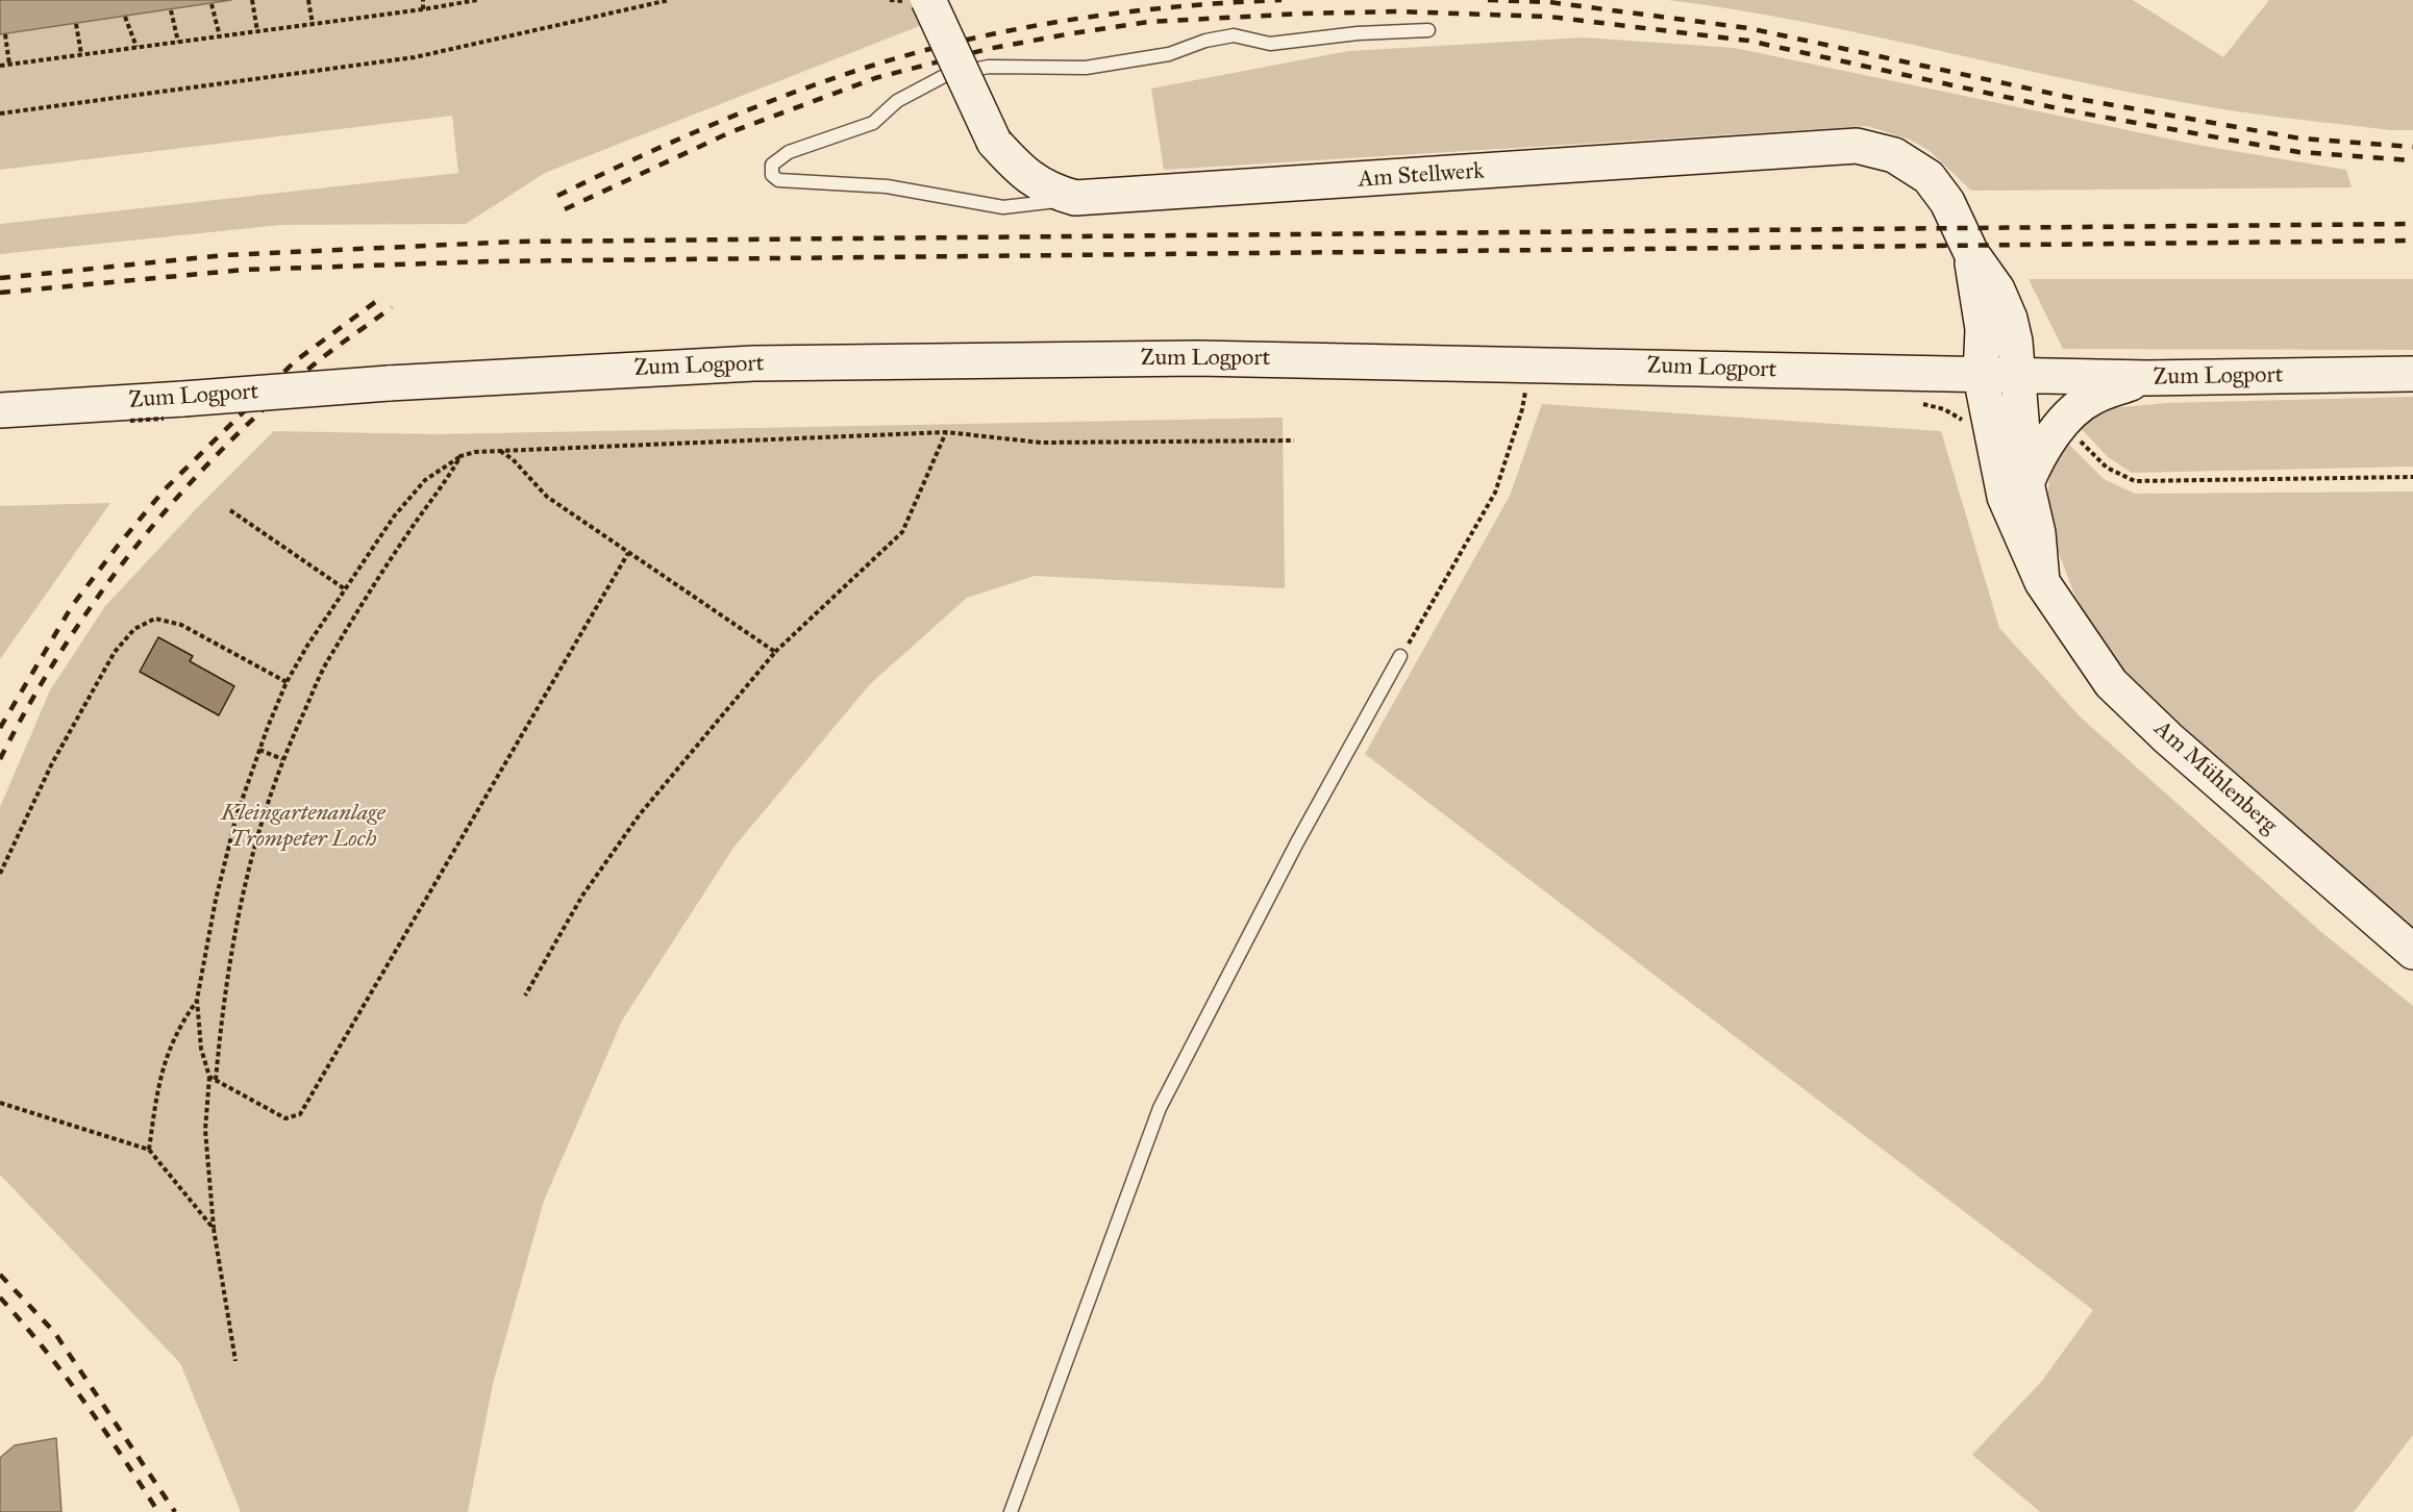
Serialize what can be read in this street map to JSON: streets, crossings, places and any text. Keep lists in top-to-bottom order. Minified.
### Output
{"streets":{"main road":["Am Stellwerk","Zum Logport","Am Mühlenberg"]},"crossings":[["Am Stellwerk","Zum Logport"],["Am Stellwerk","Am Mühlenberg"],["Zum Logport","Am Mühlenberg"]],"parks":["Kleingartenanlage Trompeter Loch"]}
